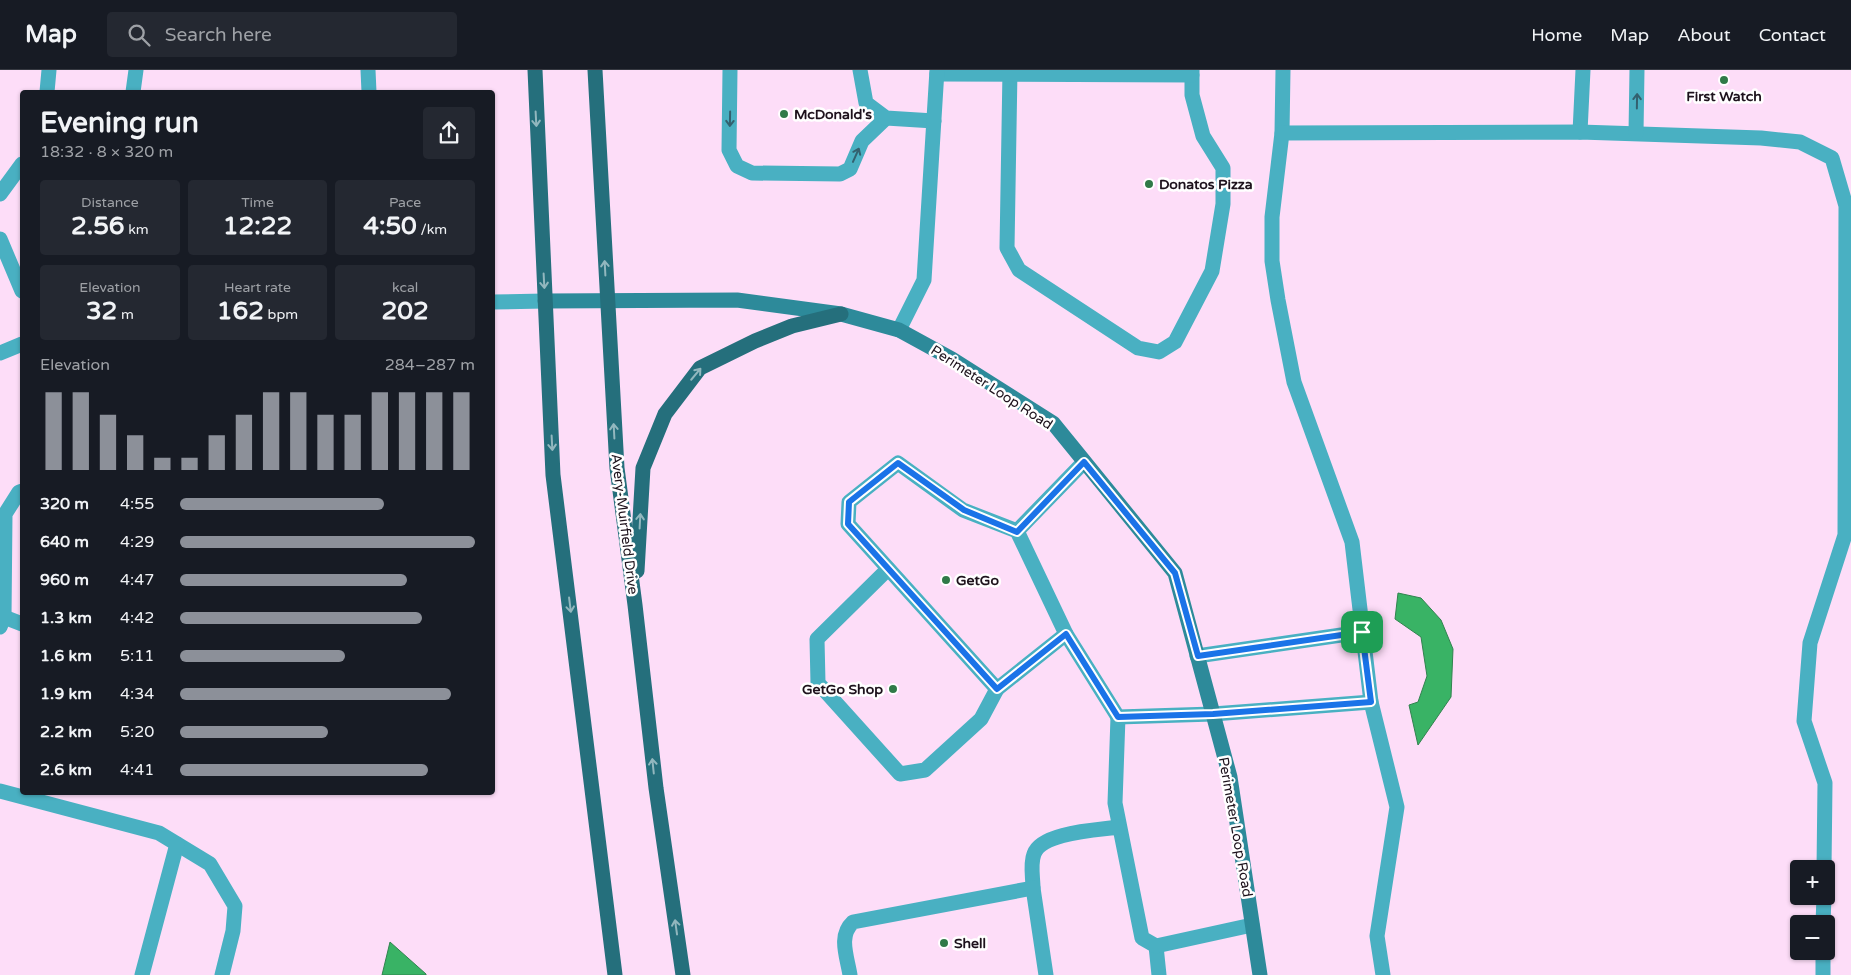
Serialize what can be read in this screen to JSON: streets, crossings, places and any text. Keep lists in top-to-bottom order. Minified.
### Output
{"streets":{"main road":["Avery-Muirfield Drive"],"street":["Perimeter Loop Road"]},"crossings":[["Perimeter Loop Road","Avery-Muirfield Drive"]],"places":["First Watch","McDonald's","Donatos Pizza","GetGo","GetGo Shop","Shell"],"page":{"header":"Map","search":"Search here","nav":["Home","Map","About","Contact"],"heading":["Evening run","18:32 · 8 × 320 m"],"stats":[["Distance","2.56 km"],["Time","12:22"],["Pace","4:50 /km"],["Elevation","32 m"],["Heart rate","162 bpm"],["kcal","202"]],"chart":["Elevation","284–287 m"],"list":[{"name":"320 m","note":"4:55"},{"name":"640 m","note":"4:29"},{"name":"960 m","note":"4:47"},{"name":"1.3 km","note":"4:42"},{"name":"1.6 km","note":"5:11"},{"name":"1.9 km","note":"4:34"},{"name":"2.2 km","note":"5:20"},{"name":"2.6 km","note":"4:41"}],"map_buttons":["+","−"]}}
